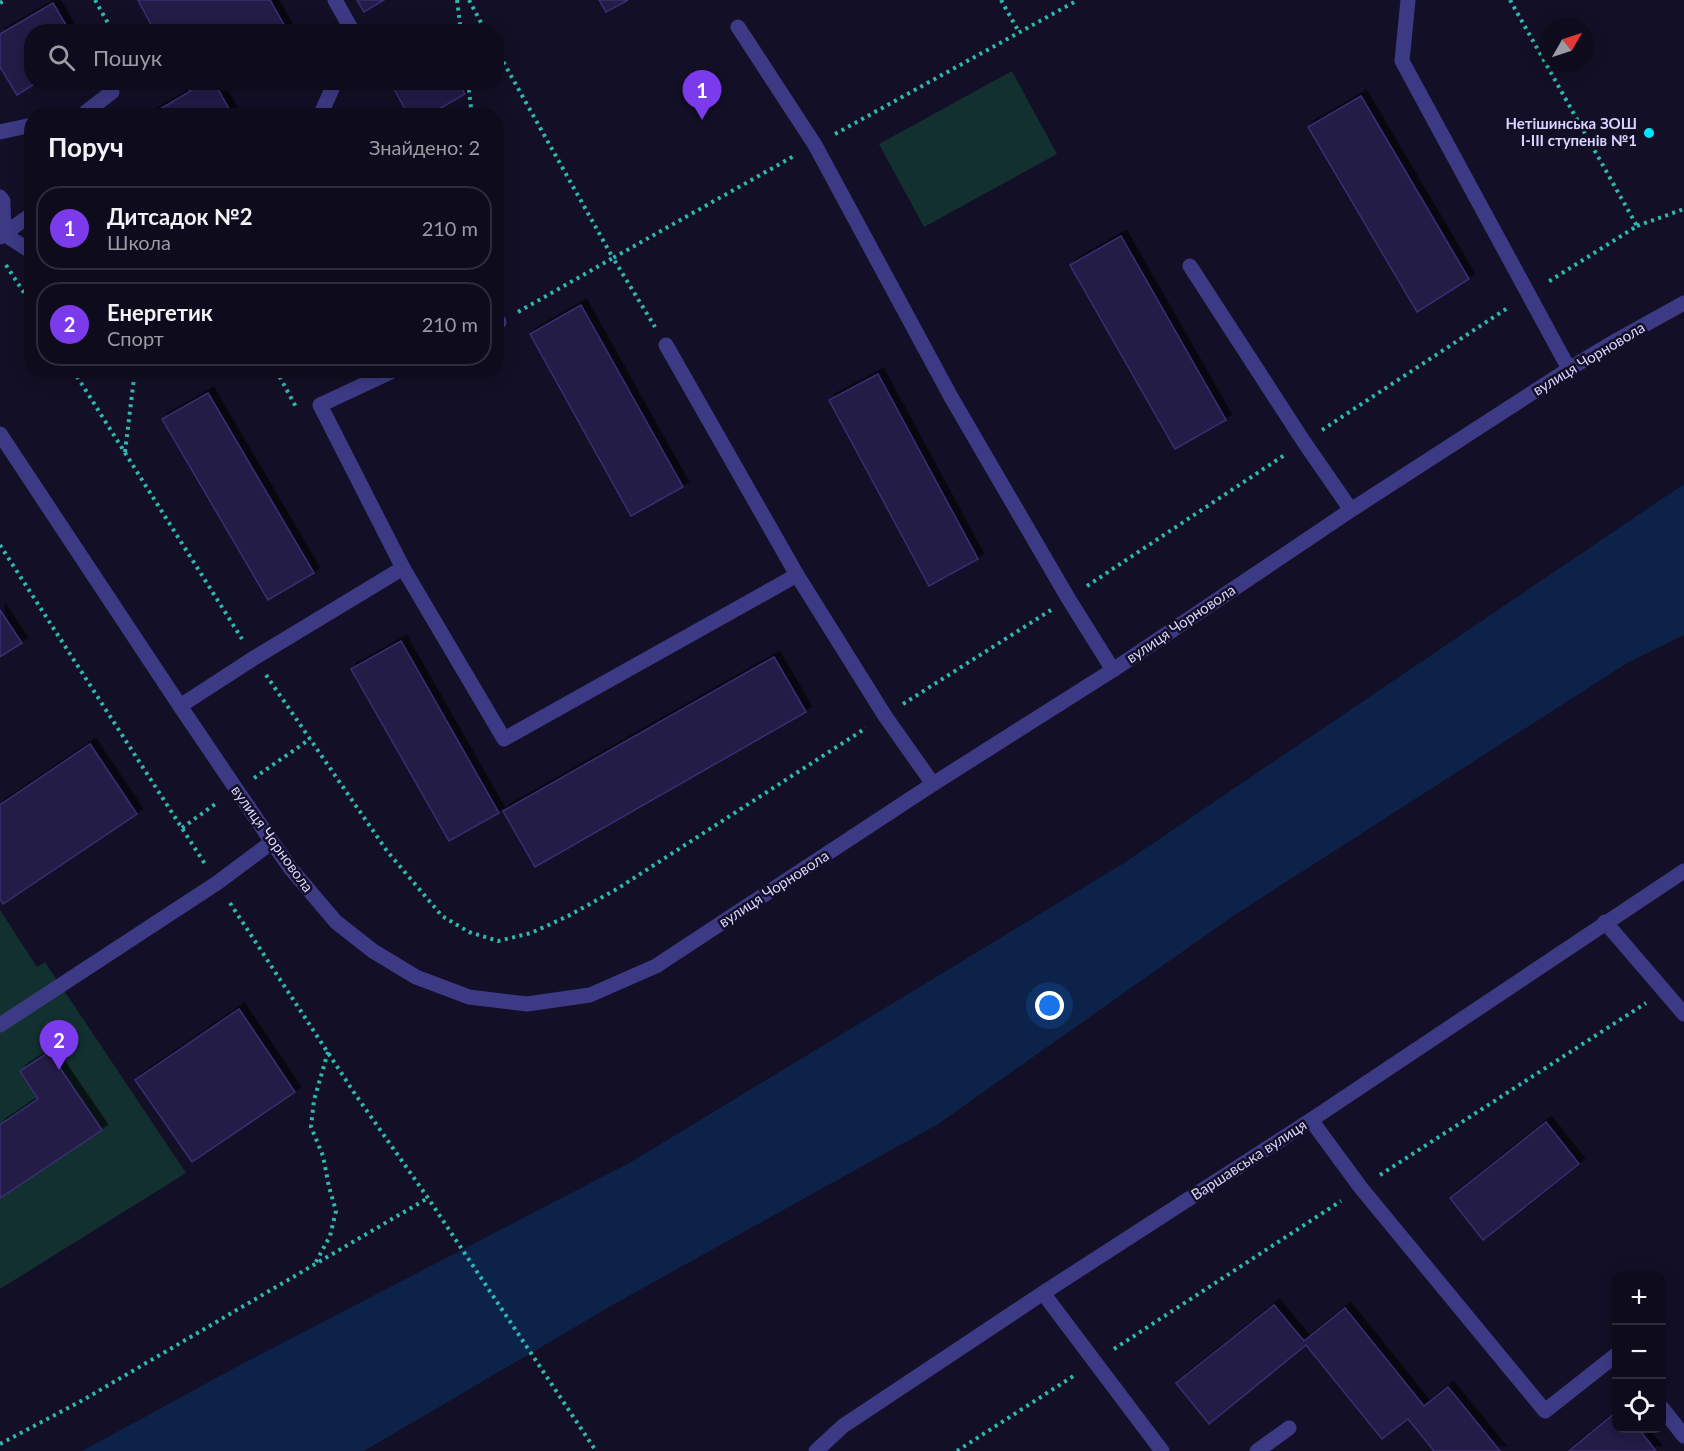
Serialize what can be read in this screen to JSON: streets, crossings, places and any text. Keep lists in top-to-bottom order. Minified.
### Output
{"streets":{"street":["вулиця Чорновола","Варшавська вулиця"]},"places":["Нетішинська ЗОШ І-ІІІ ступенів №1"],"north":"top right","page":{"search":"Пошук","pins":["1","2"],"heading":["Поруч","Знайдено: 2"],"list":[{"mark":"1","name":"Дитсадок №2","note":"Школа","value":"210 m"},{"mark":"2","name":"Енергетик","note":"Спорт","value":"210 m"}],"map_buttons":["+","−"]}}
